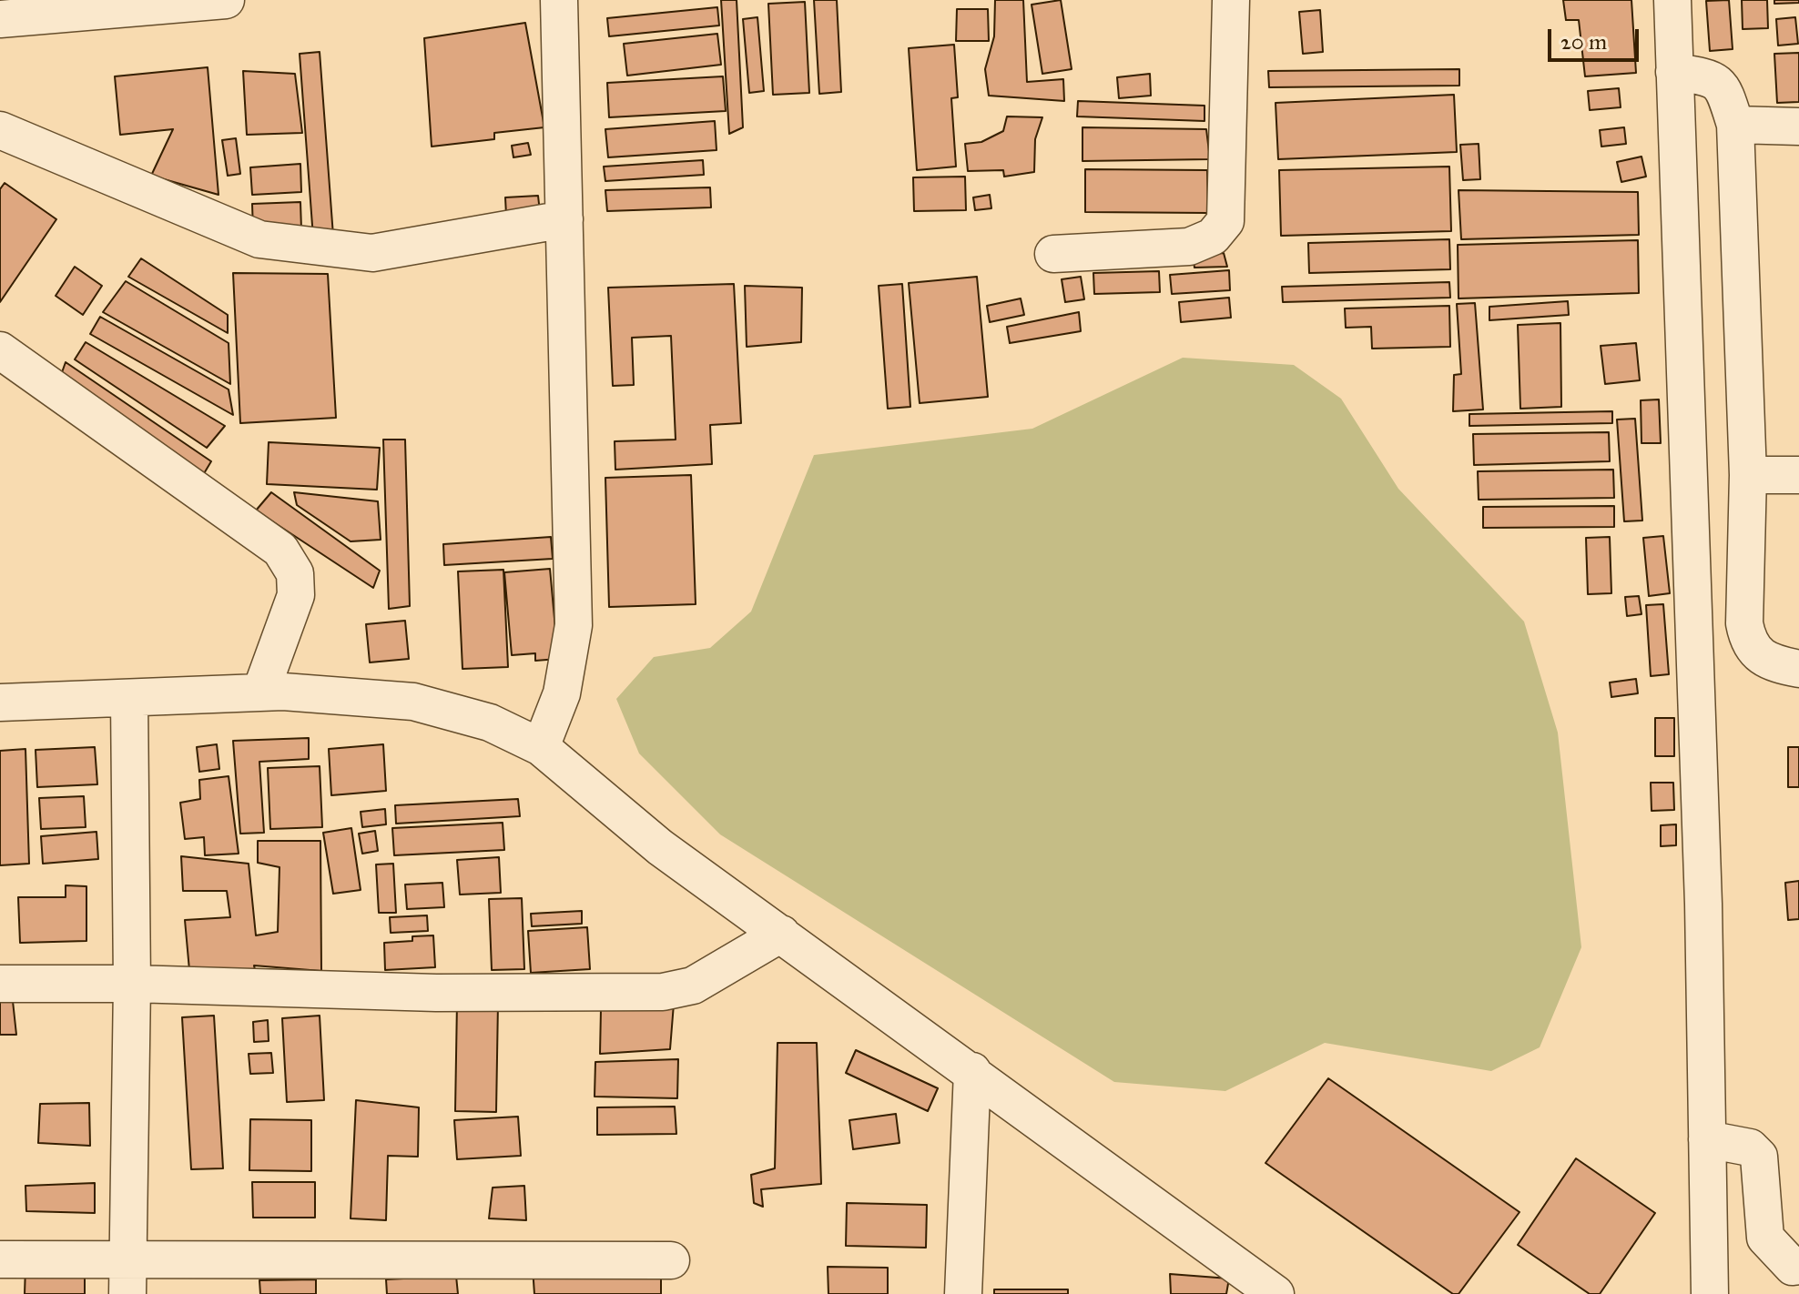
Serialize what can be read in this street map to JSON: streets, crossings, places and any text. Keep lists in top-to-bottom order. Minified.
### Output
{"scale_bar":"20 m"}
